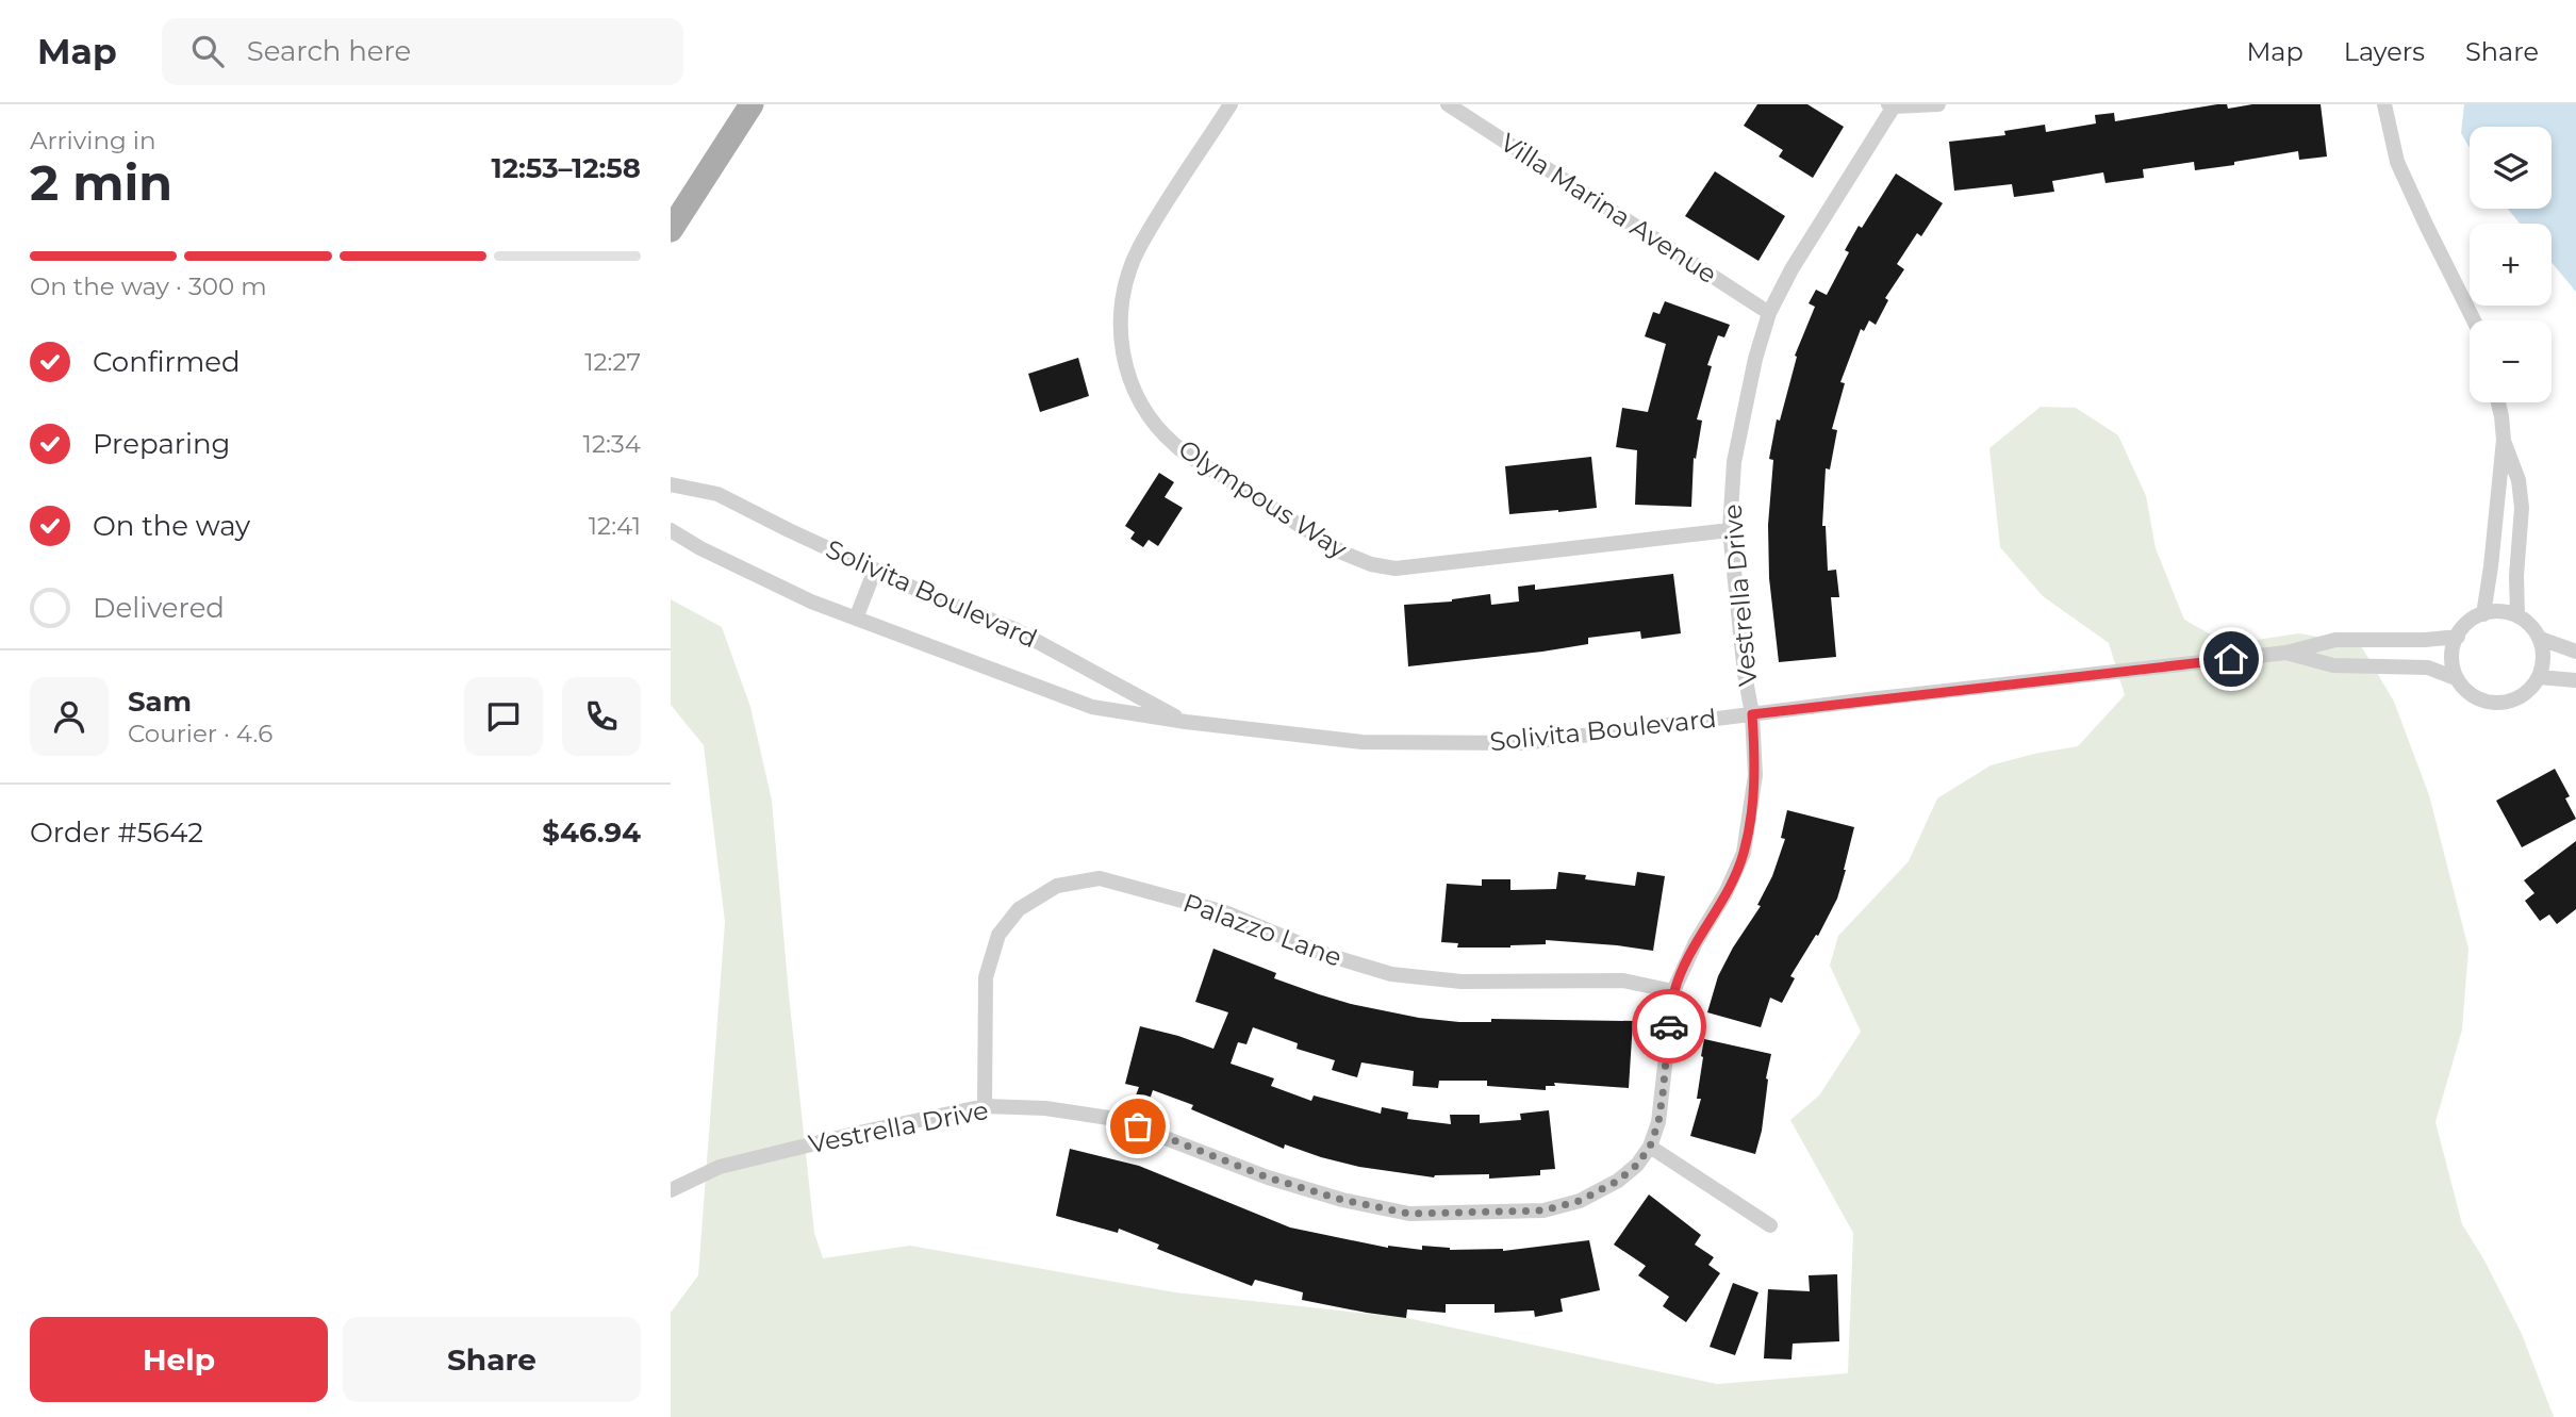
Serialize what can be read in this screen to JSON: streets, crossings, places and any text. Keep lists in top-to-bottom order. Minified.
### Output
{"streets":{"street":["Villa Marina Avenue","Olympous Way","Solivita Boulevard","Vestrella Drive","Palazzo Lane"]},"crossings":[["Villa Marina Avenue","Vestrella Drive"],["Olympous Way","Vestrella Drive"],["Solivita Boulevard","Vestrella Drive"],["Vestrella Drive","Palazzo Lane"]],"page":{"header":"Map","search":"Search here","nav":["Map","Layers","Share"],"heading":["2 min","Arriving in","12:53–12:58"],"panel":["Sam","Courier · 4.6","Order #5642","$46.94"],"map_buttons":["+","−"],"bar":"On the way · 300 m","list":[["Confirmed","12:27"],["Preparing","12:34"],["On the way","12:41"],"Delivered"],"buttons":["Help","Share"]}}
